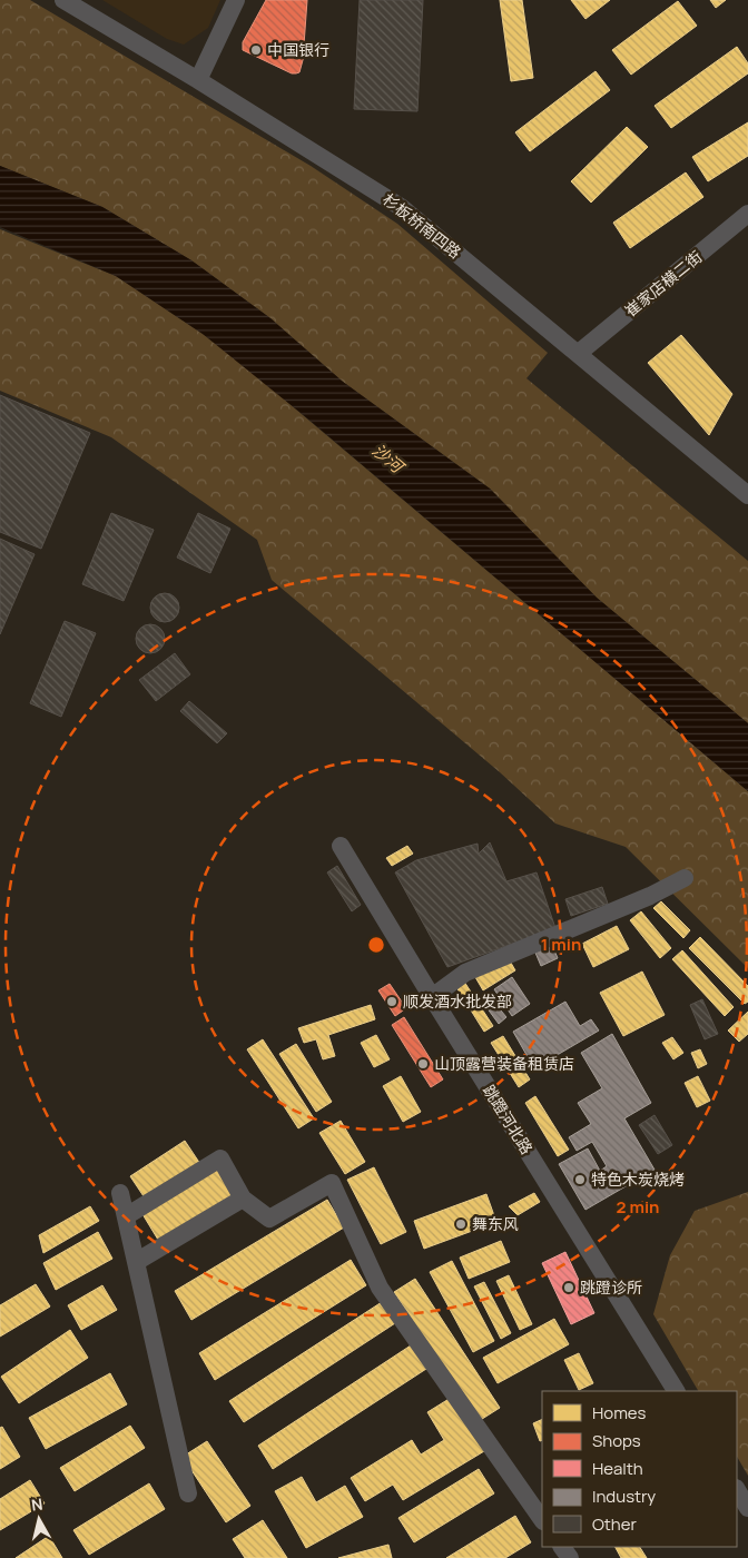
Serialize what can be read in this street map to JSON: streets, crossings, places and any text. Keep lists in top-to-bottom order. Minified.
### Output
{"streets":{"street":["杉板桥南四路","崔家店横二街","跳蹬河北路"]},"crossings":[["杉板桥南四路","崔家店横二街"]],"water":["沙河"],"places":["中国银行","顺发酒水批发部","山顶露营装备租赁店","特色木炭烧烤","舞东风","跳蹬诊所"],"legend":["Homes","Shops","Health","Industry","Other"],"north":"top","rings":["1 min","2 min"]}
